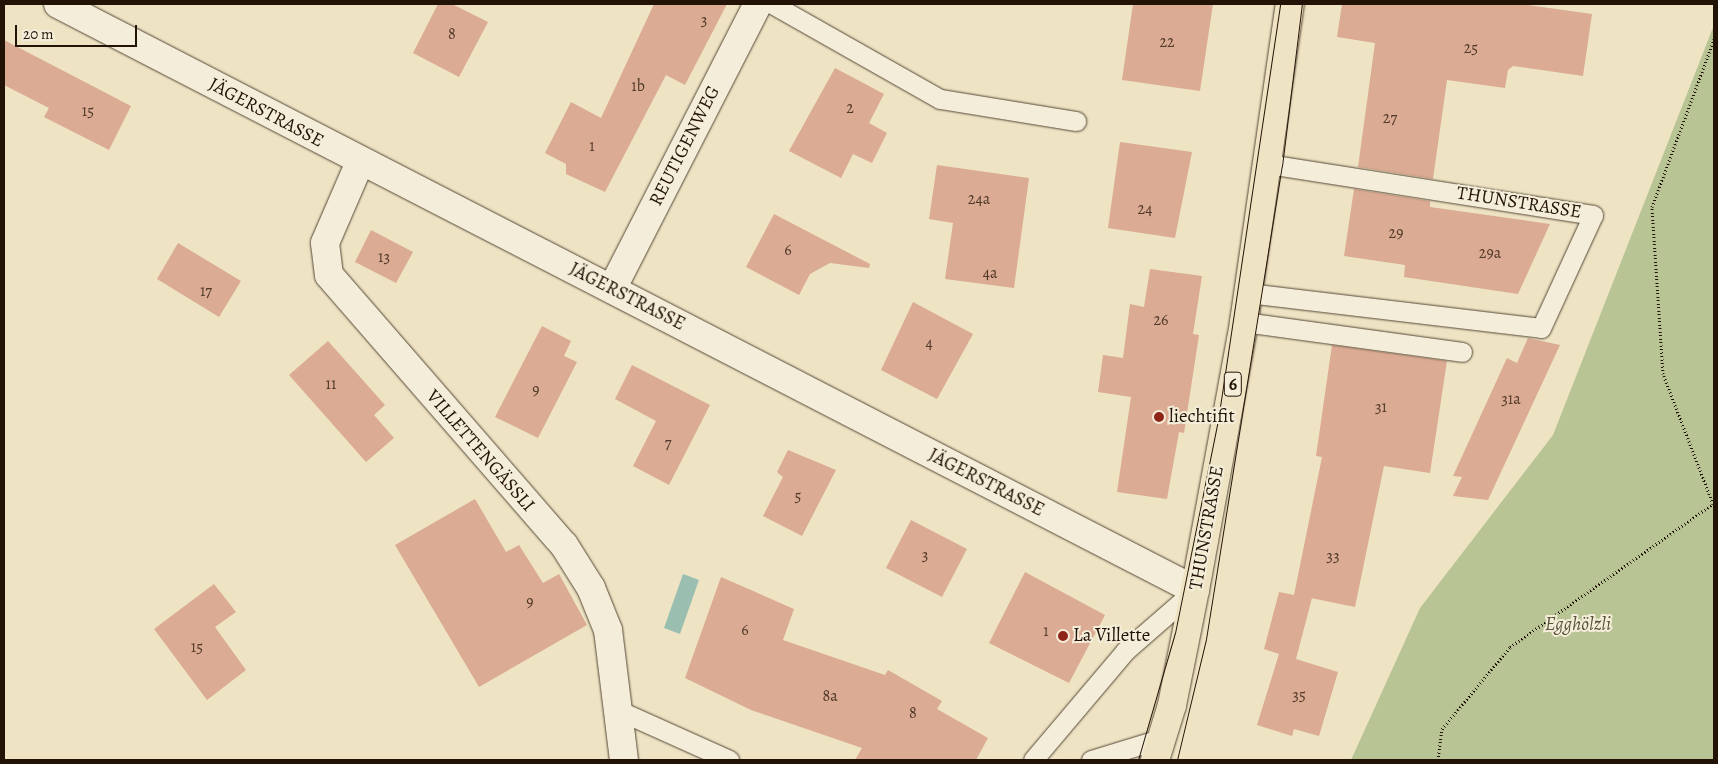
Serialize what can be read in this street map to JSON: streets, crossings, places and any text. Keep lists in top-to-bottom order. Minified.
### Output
{"streets":{"main road":["THUNSTRASSE","6"],"street":["JÄGERSTRASSE","REUTIGENWEG","VILLETTENGÄSSLI"]},"crossings":[["JÄGERSTRASSE","REUTIGENWEG"],["JÄGERSTRASSE","THUNSTRASSE"],["JÄGERSTRASSE","VILLETTENGÄSSLI"]],"parks":["Egghölzli"],"places":["liechtifit","La Villette"],"house_numbers":["3","8","22","25","1b","2","15","27","1","24a","24","29","6","29a","13","4a","17","26","4","11","9","31a","31","7","5","3","33","9","6","1","15","35","8a","8"],"scale_bar":"20 m"}
